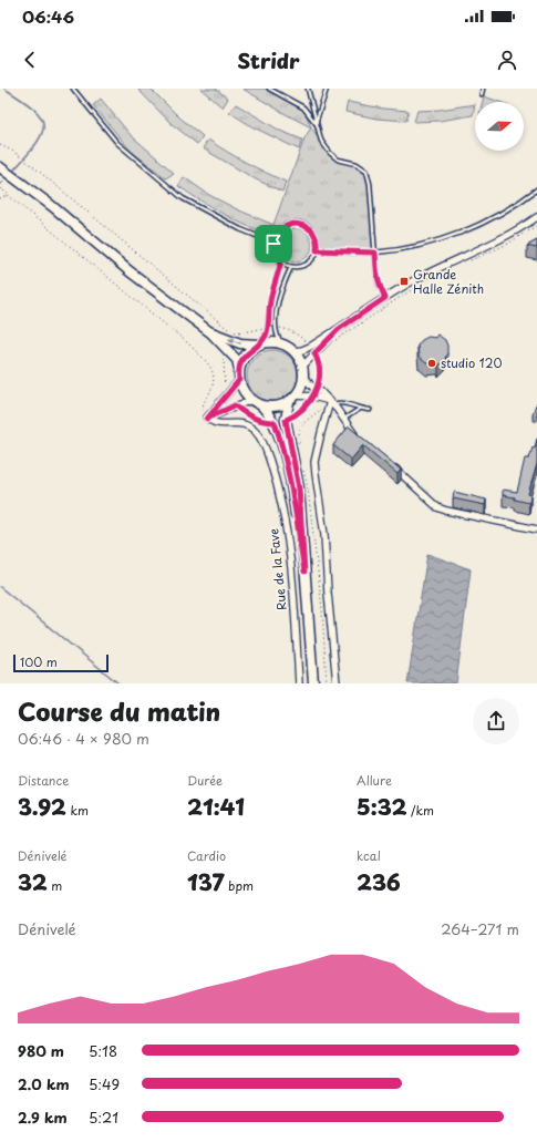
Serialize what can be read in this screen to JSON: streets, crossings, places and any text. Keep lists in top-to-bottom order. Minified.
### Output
{"streets":{"street":["Rue de la Fave"]},"places":{"transit":["Grande Halle Zénith"],"other":["studio 120"]},"scale_bar":"100 m","north":"right","page":{"status":"06:46","header":"Stridr","scale":"100 m","heading":["Course du matin","06:46 · 4 × 980 m"],"stats":[["Distance","3.92 km"],["Durée","21:41"],["Allure","5:32 /km"],["Dénivelé","32 m"],["Cardio","137 bpm"],["kcal","236"]],"chart":["Dénivelé","264–271 m"],"list":[{"name":"980 m","note":"5:18"},{"name":"2.0 km","note":"5:49"},{"name":"2.9 km","note":"5:21"}]}}
